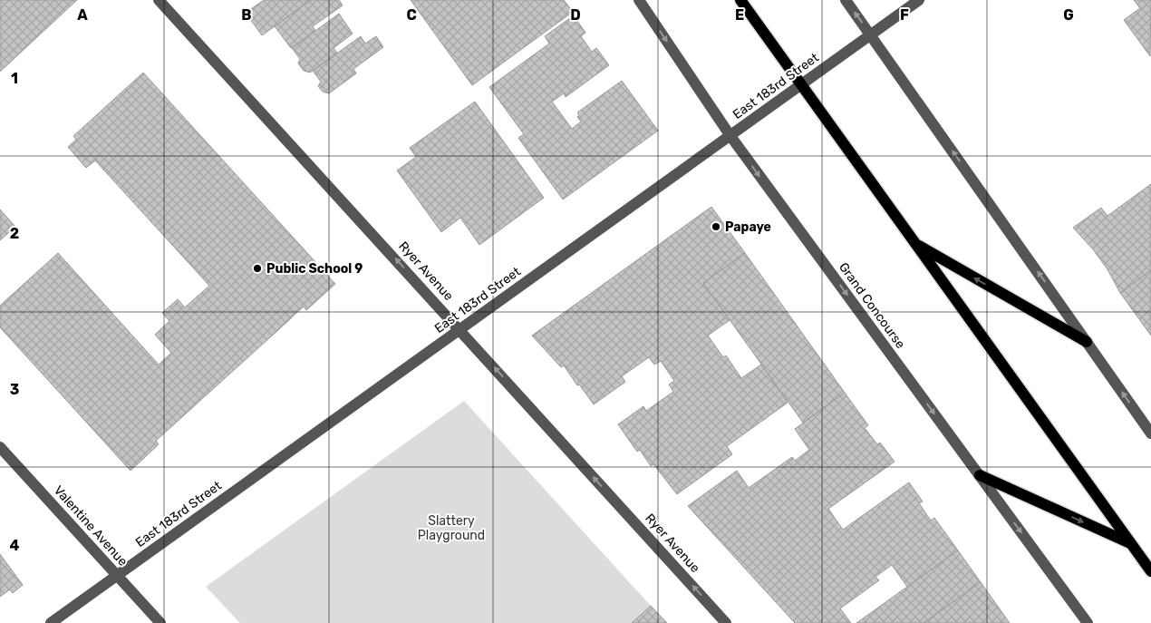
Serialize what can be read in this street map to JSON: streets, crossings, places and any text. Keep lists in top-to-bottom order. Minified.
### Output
{"streets":{"street":["East 183rd Street","Ryer Avenue","Grand Concourse","Valentine Avenue"]},"crossings":[["East 183rd Street","Ryer Avenue"],["East 183rd Street","Grand Concourse"],["East 183rd Street","Valentine Avenue"]],"one_way":["Ryer Avenue","Grand Concourse"],"parks":["Slattery Playground"],"places":["Papaye","Public School 9"],"grid":{"columns":["A","B","C","D","E","F","G"],"rows":["1","2","3","4"]}}
